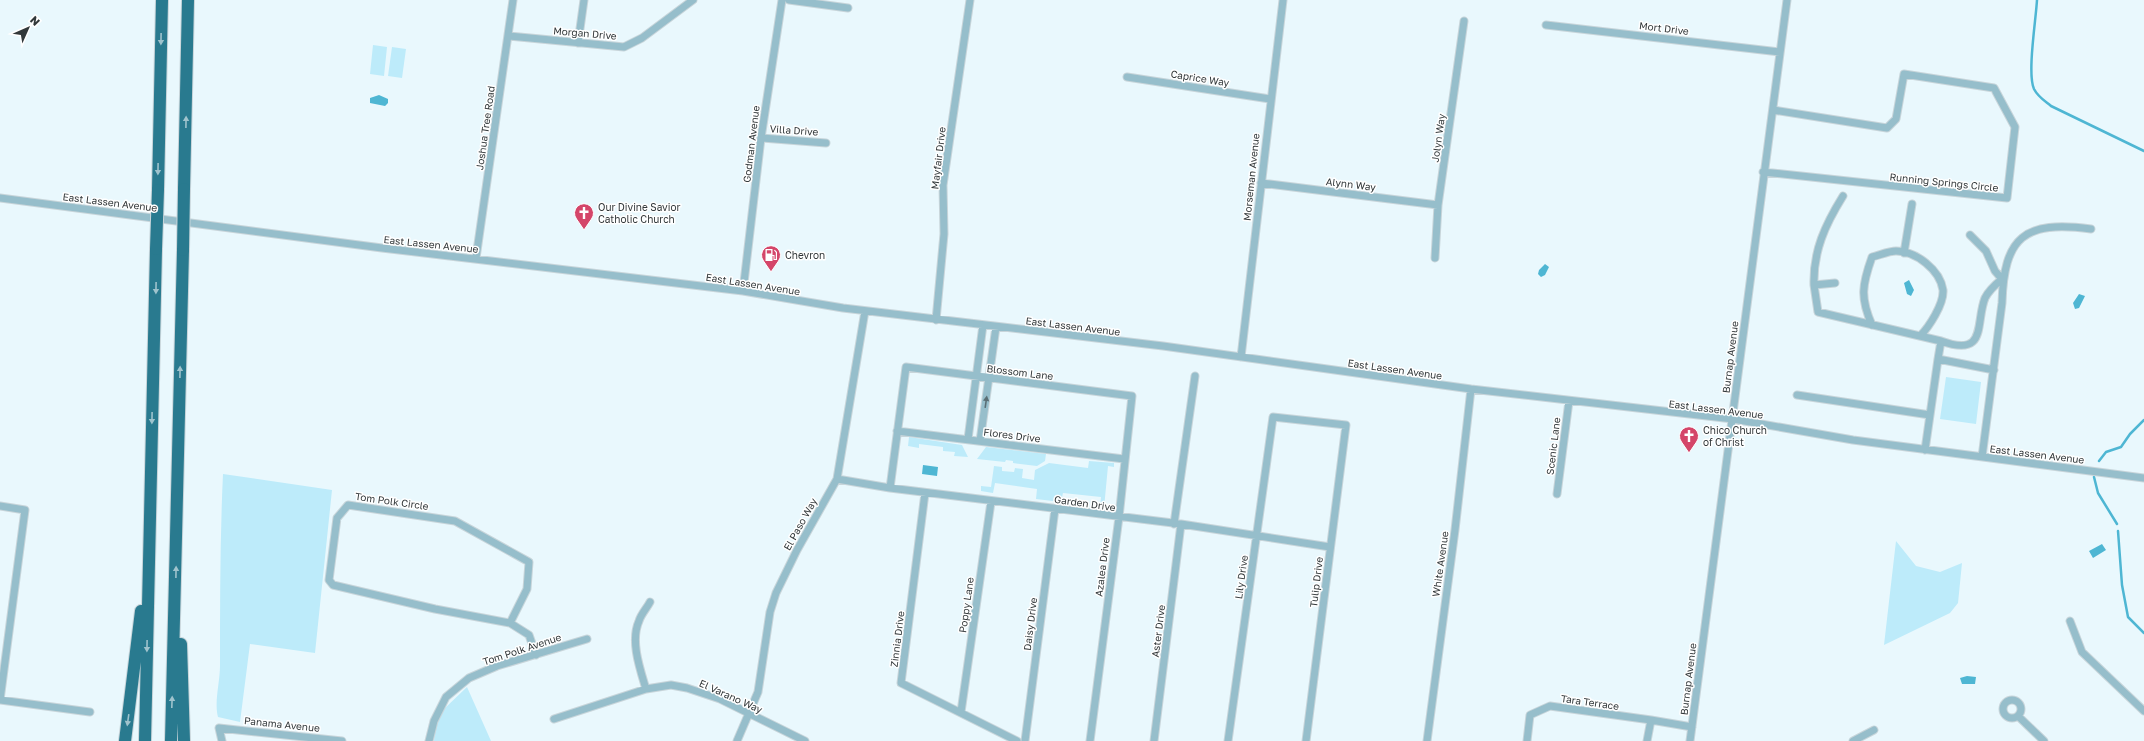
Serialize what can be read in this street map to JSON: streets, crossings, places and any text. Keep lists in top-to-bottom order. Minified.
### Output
{"streets":{"street":["Mort Drive","Morgan Drive","Caprice Way","Joshua Tree Road","Villa Drive","Jolyn Way","Godman Avenue","Mayfair Drive","Morseman Avenue","Running Springs Circle","Alynn Way","East Lassen Avenue","Burnap Avenue","Blossom Lane","Flores Drive","Scenic Lane","Tom Polk Circle","Garden Drive","El Paso Way","White Avenue","Azalea Drive","Lily Drive","Tulip Drive","Poppy Lane","Daisy Drive","Aster Drive","Zinnia Drive","Tom Polk Avenue","El Varano Way","Tara Terrace","Panama Avenue"]},"crossings":[["Mort Drive","Burnap Avenue"],["Morgan Drive","Joshua Tree Road"],["Caprice Way","Morseman Avenue"],["Joshua Tree Road","East Lassen Avenue"],["Villa Drive","Godman Avenue"],["Jolyn Way","Alynn Way"],["Godman Avenue","East Lassen Avenue"],["Mayfair Drive","East Lassen Avenue"],["Morseman Avenue","Alynn Way"],["Morseman Avenue","East Lassen Avenue"],["Running Springs Circle","Burnap Avenue"],["East Lassen Avenue","Burnap Avenue"],["East Lassen Avenue","Scenic Lane"],["East Lassen Avenue","El Paso Way"],["East Lassen Avenue","White Avenue"],["Burnap Avenue","Tara Terrace"],["Blossom Lane","Flores Drive"],["Blossom Lane","Azalea Drive"],["Flores Drive","Azalea Drive"],["Tom Polk Circle","Tom Polk Avenue"],["Garden Drive","El Paso Way"],["Garden Drive","Azalea Drive"],["Garden Drive","Lily Drive"],["Garden Drive","Tulip Drive"],["Garden Drive","Poppy Lane"],["Garden Drive","Daisy Drive"],["Garden Drive","Aster Drive"],["Garden Drive","Zinnia Drive"],["El Paso Way","El Varano Way"],["Lily Drive","Tulip Drive"],["Poppy Lane","Zinnia Drive"]],"places":{"church":["Our Divine Savior Catholic Church","Chico Church of Christ"],"fuel station":["Chevron"]},"north":"top right"}
